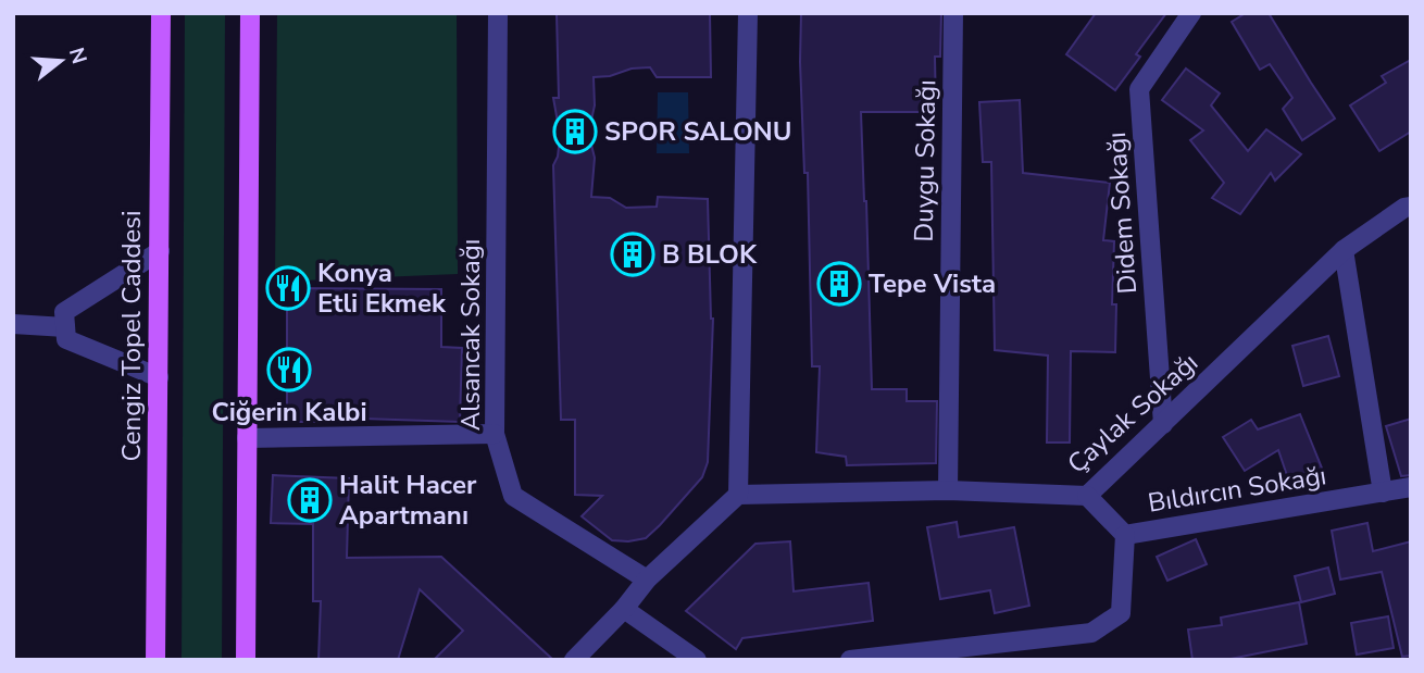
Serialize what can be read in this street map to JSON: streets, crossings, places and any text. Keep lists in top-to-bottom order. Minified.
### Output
{"streets":{"main road":["Cengiz Topel Caddesi"],"street":["Duygu Sokağı","Didem Sokağı","Alsancak Sokağı","Çaylak Sokağı","Bıldırcın Sokağı"]},"crossings":[["Duygu Sokağı","Çaylak Sokağı"],["Didem Sokağı","Çaylak Sokağı"],["Çaylak Sokağı","Bıldırcın Sokağı"]],"places":{"building":["SPOR SALONU","B BLOK","Tepe Vista","Halit Hacer Apartmanı"],"restaurant":["Konya Etli Ekmek","Ciğerin Kalbi"]},"north":"right"}
